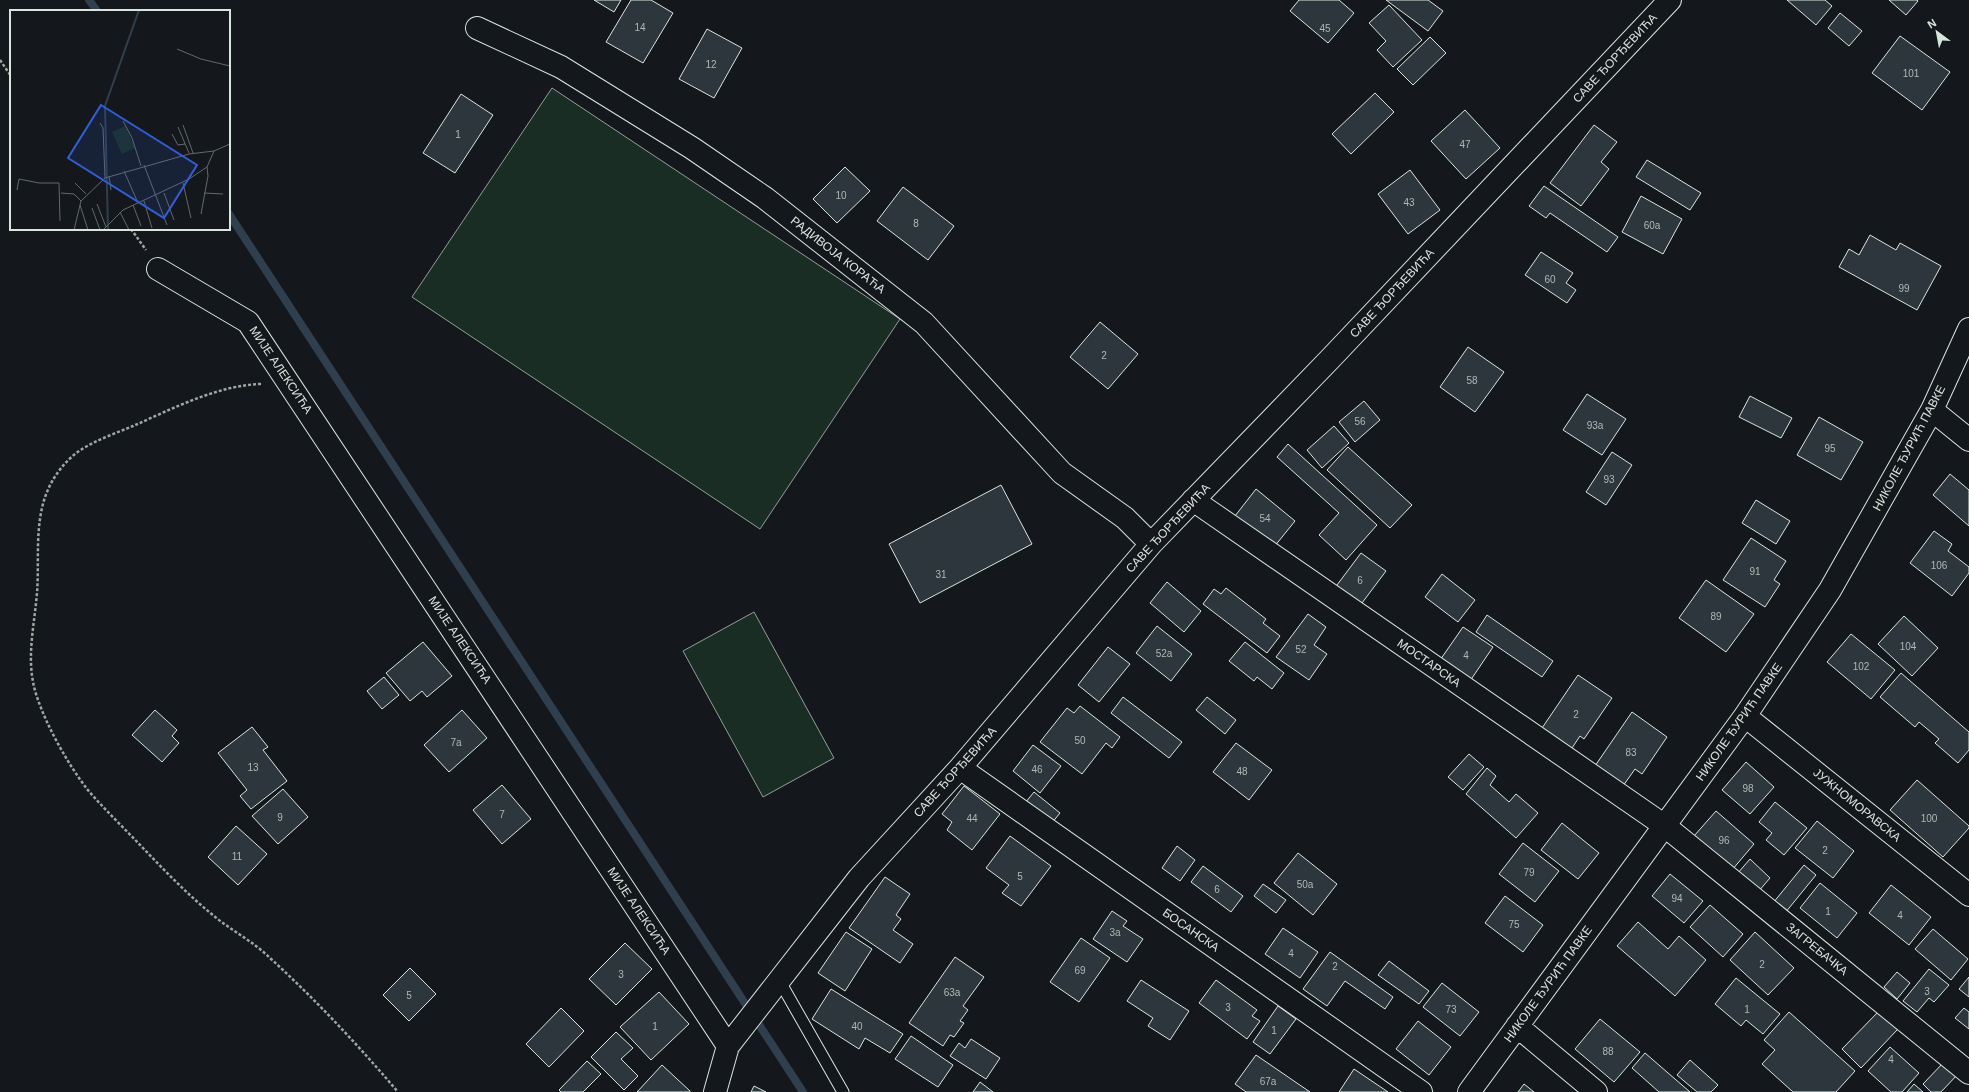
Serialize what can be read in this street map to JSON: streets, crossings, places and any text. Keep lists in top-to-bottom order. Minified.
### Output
{"streets":{"street":["САВЕ ЂОРЂЕВИЋА","РАДИВОЈА КОРАЋА","МИЈЕ АЛЕКСИЋА","НИКОЛЕ ЂУРИЋ ПАВКЕ","МОСТАРСКА","ЈУЖНОМОРАВСКА","БОСАНСКА","ЗАГРЕБАЧКА"]},"crossings":[["САВЕ ЂОРЂЕВИЋА","РАДИВОЈА КОРАЋА"],["САВЕ ЂОРЂЕВИЋА","МИЈЕ АЛЕКСИЋА"],["САВЕ ЂОРЂЕВИЋА","МОСТАРСКА"],["САВЕ ЂОРЂЕВИЋА","БОСАНСКА"],["НИКОЛЕ ЂУРИЋ ПАВКЕ","МОСТАРСКА"],["НИКОЛЕ ЂУРИЋ ПАВКЕ","ЈУЖНОМОРАВСКА"],["НИКОЛЕ ЂУРИЋ ПАВКЕ","ЗАГРЕБАЧКА"],["МОСТАРСКА","ЗАГРЕБАЧКА"]],"house_numbers":["14","45","12","101","1","47","10","43","8","60a","60","99","2","58","56","93a","95","93","54","106","91","31","6","89","104","52","52a","4","102","2","50","7a","83","13","46","48","98","7","9","44","100","96","2","11","79","5","50a","6","94","1","4","75","3a","4","2","2","69","3","3","63a","5","3","73","1","1","40","1","88","4","67a"],"north":"top left"}
